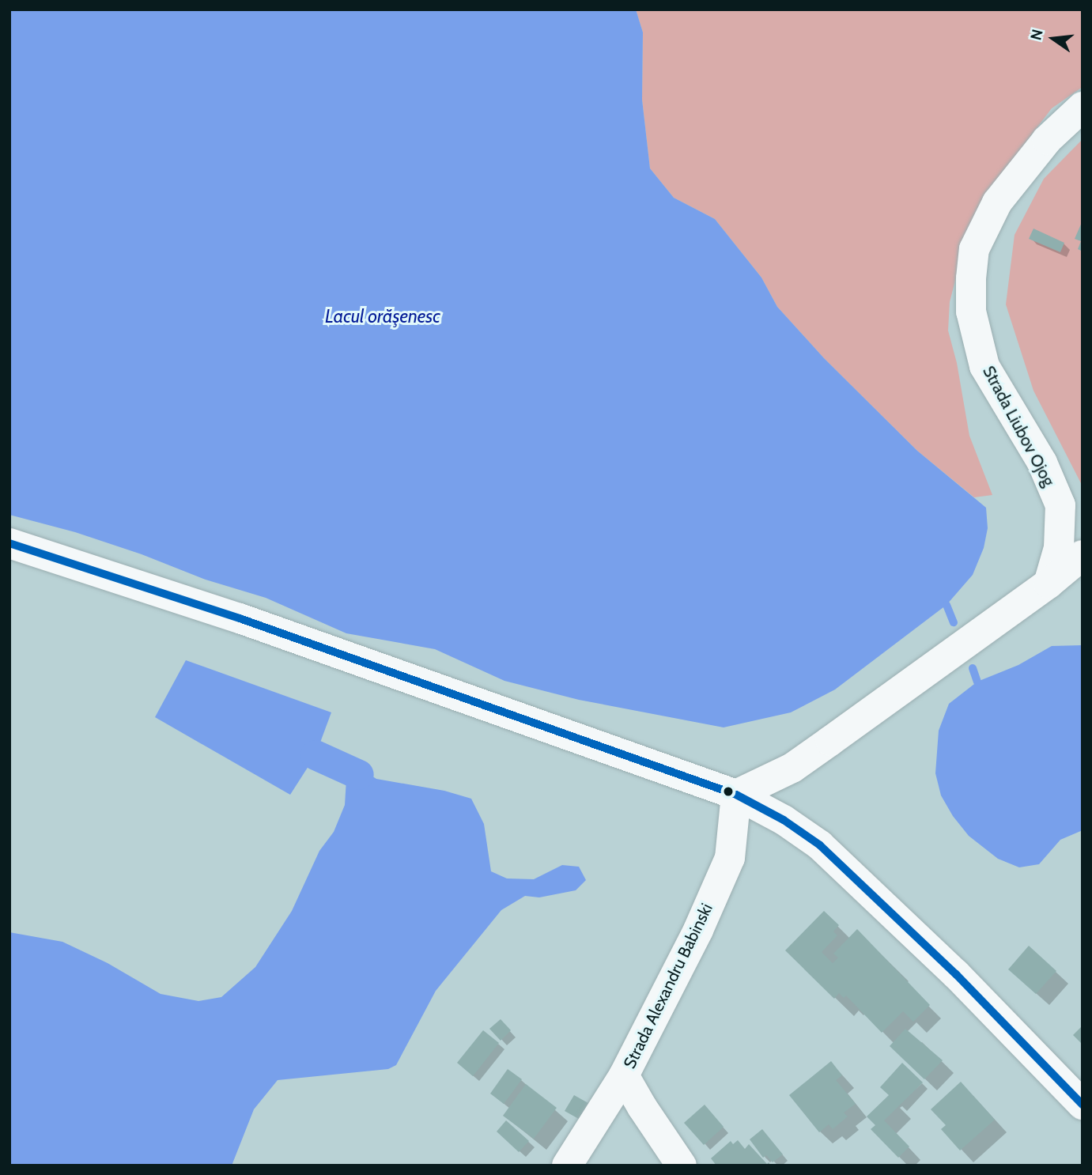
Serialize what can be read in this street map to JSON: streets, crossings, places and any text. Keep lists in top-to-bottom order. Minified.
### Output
{"streets":{"street":["Strada Liubov Ojog","Strada Alexandru Babinski"]},"water":["Lacul orăşenesc"],"north":"left"}
